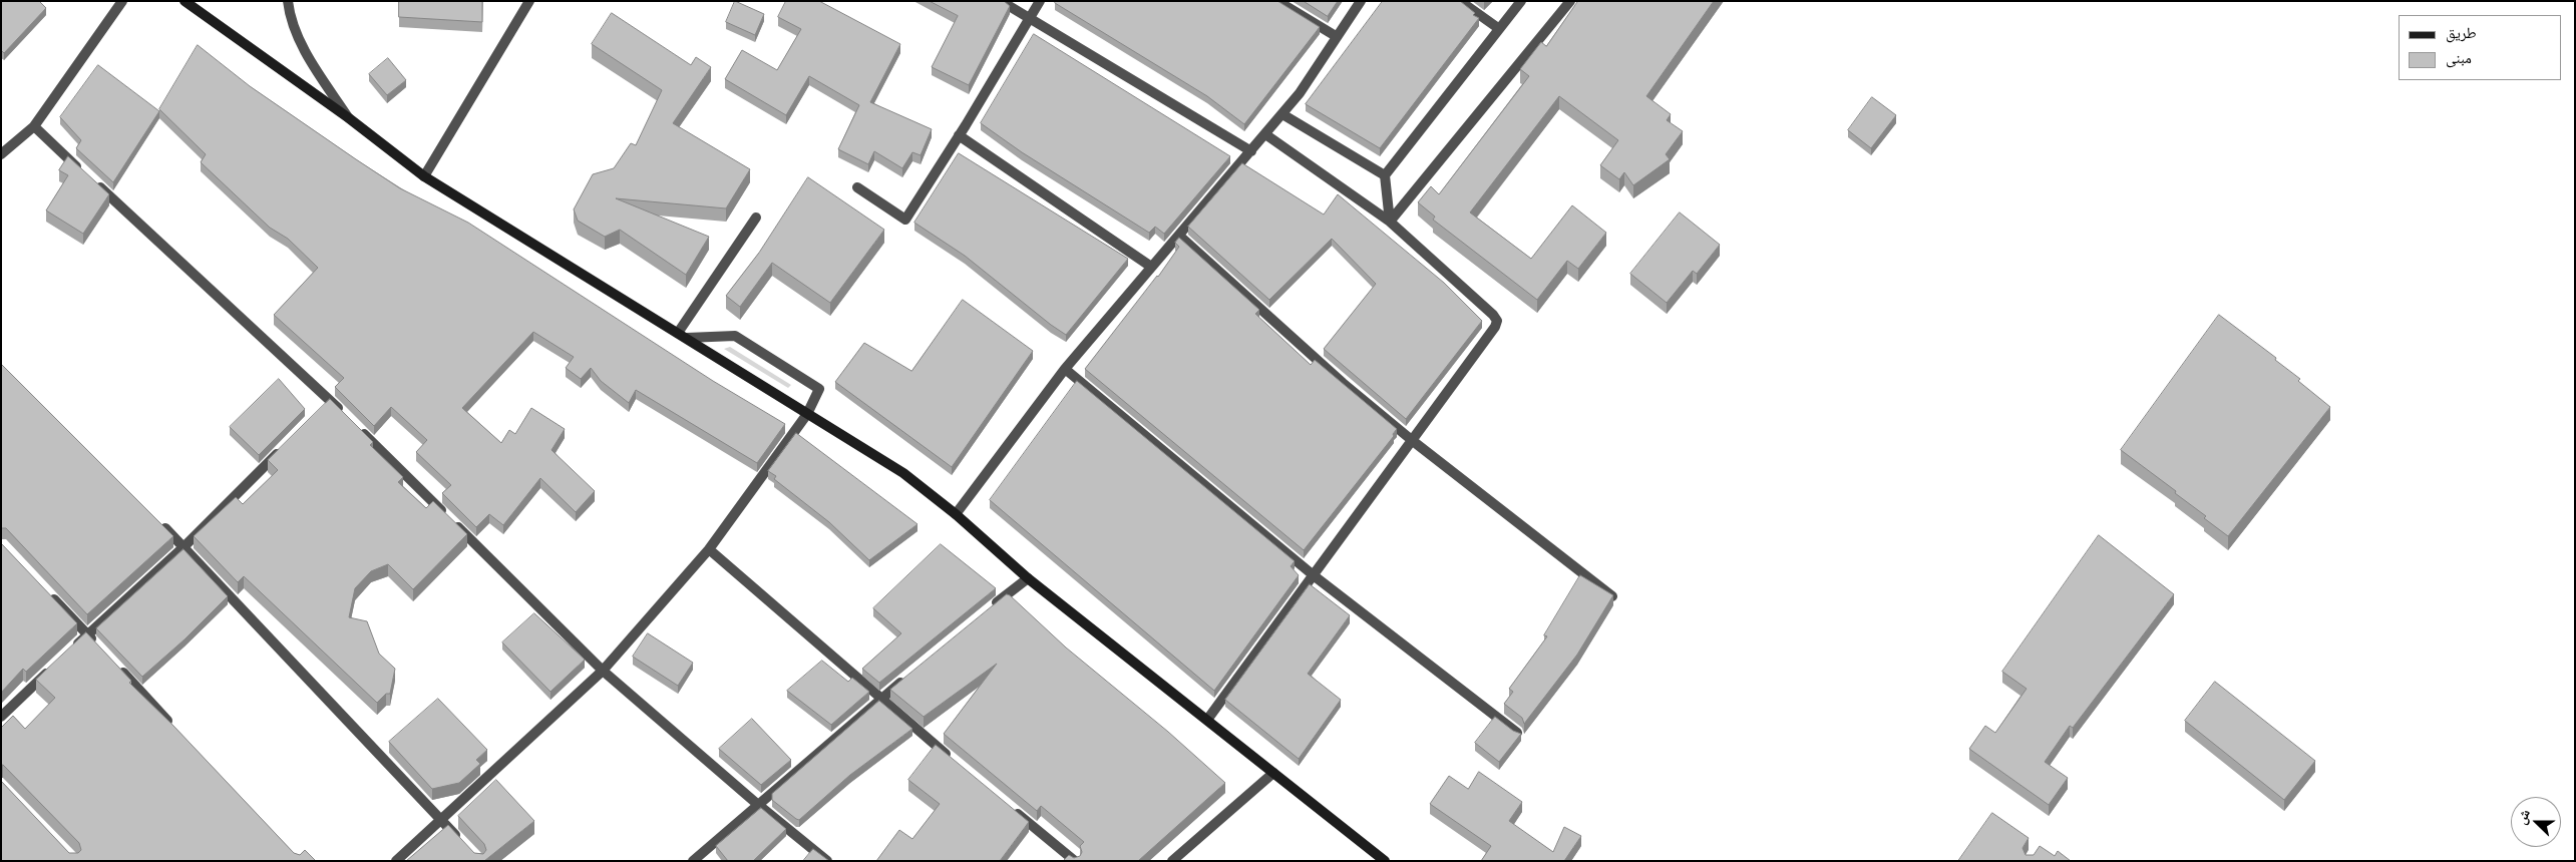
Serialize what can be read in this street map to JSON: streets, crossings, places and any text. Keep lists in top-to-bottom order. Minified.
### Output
{"legend":["طريق","مبنى"],"north":"left"}
